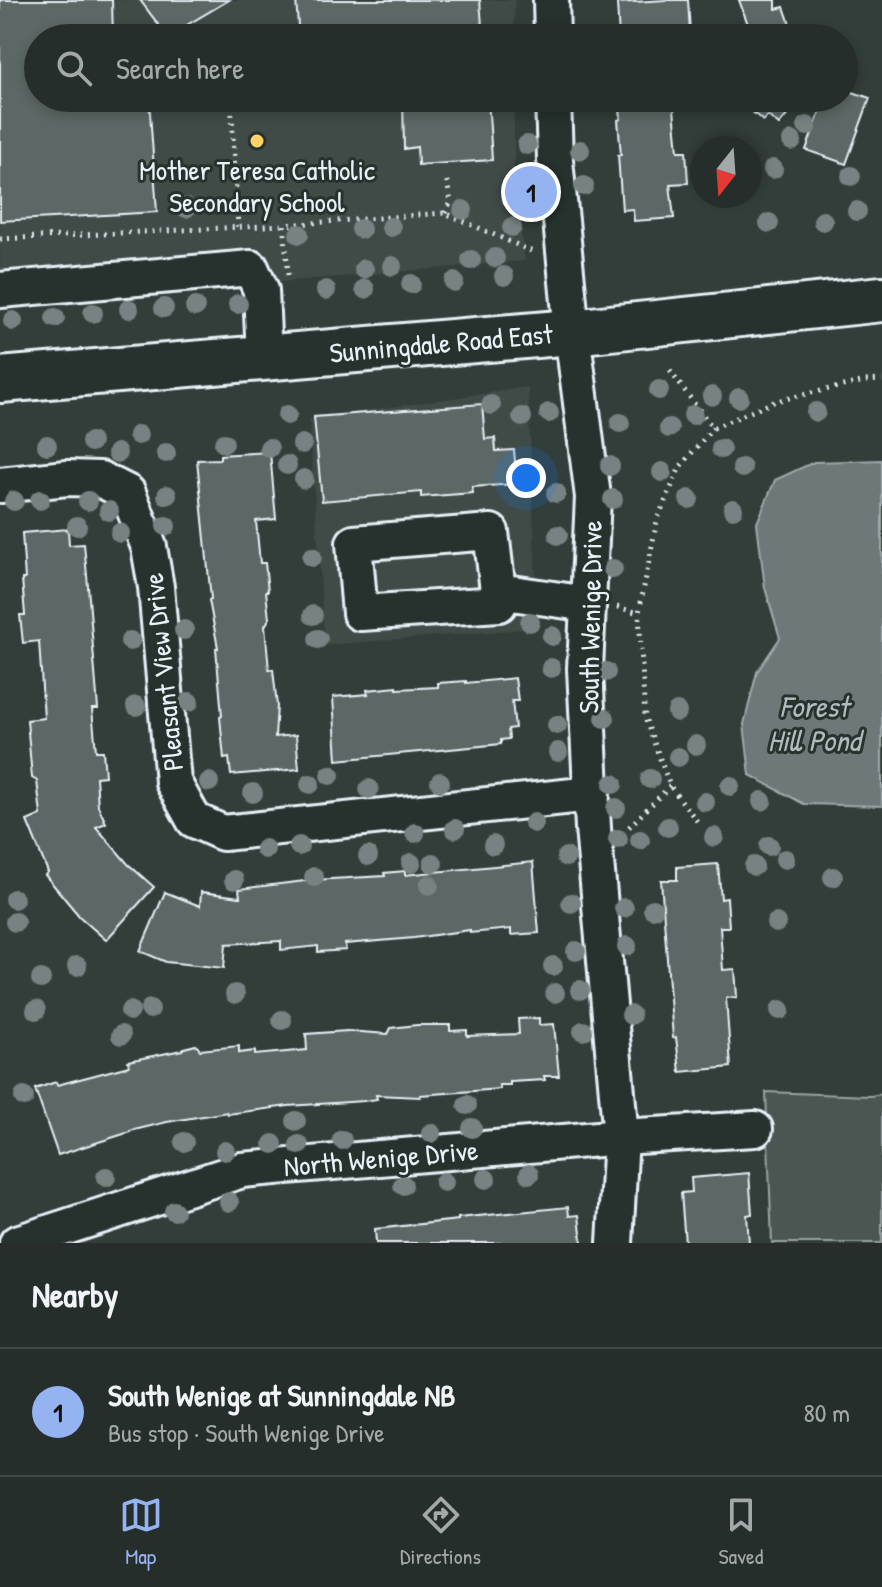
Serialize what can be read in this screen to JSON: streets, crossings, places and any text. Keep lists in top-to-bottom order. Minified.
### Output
{"streets":{"main road":["Sunningdale Road East"],"street":["South Wenige Drive","Pleasant View Drive","North Wenige Drive"]},"crossings":[["Sunningdale Road East","South Wenige Drive"],["South Wenige Drive","Pleasant View Drive"],["South Wenige Drive","North Wenige Drive"]],"water":["Forest Hill Pond"],"places":["Mother Teresa Catholic Secondary School"],"north":"bottom","page":{"search":"Search here","pins":"1","heading":"Nearby","list":[{"mark":"1","name":"South Wenige at Sunningdale NB","note":"Bus stop · South Wenige Drive","value":"80 m"}],"nav":["Map","Directions","Saved"]}}
